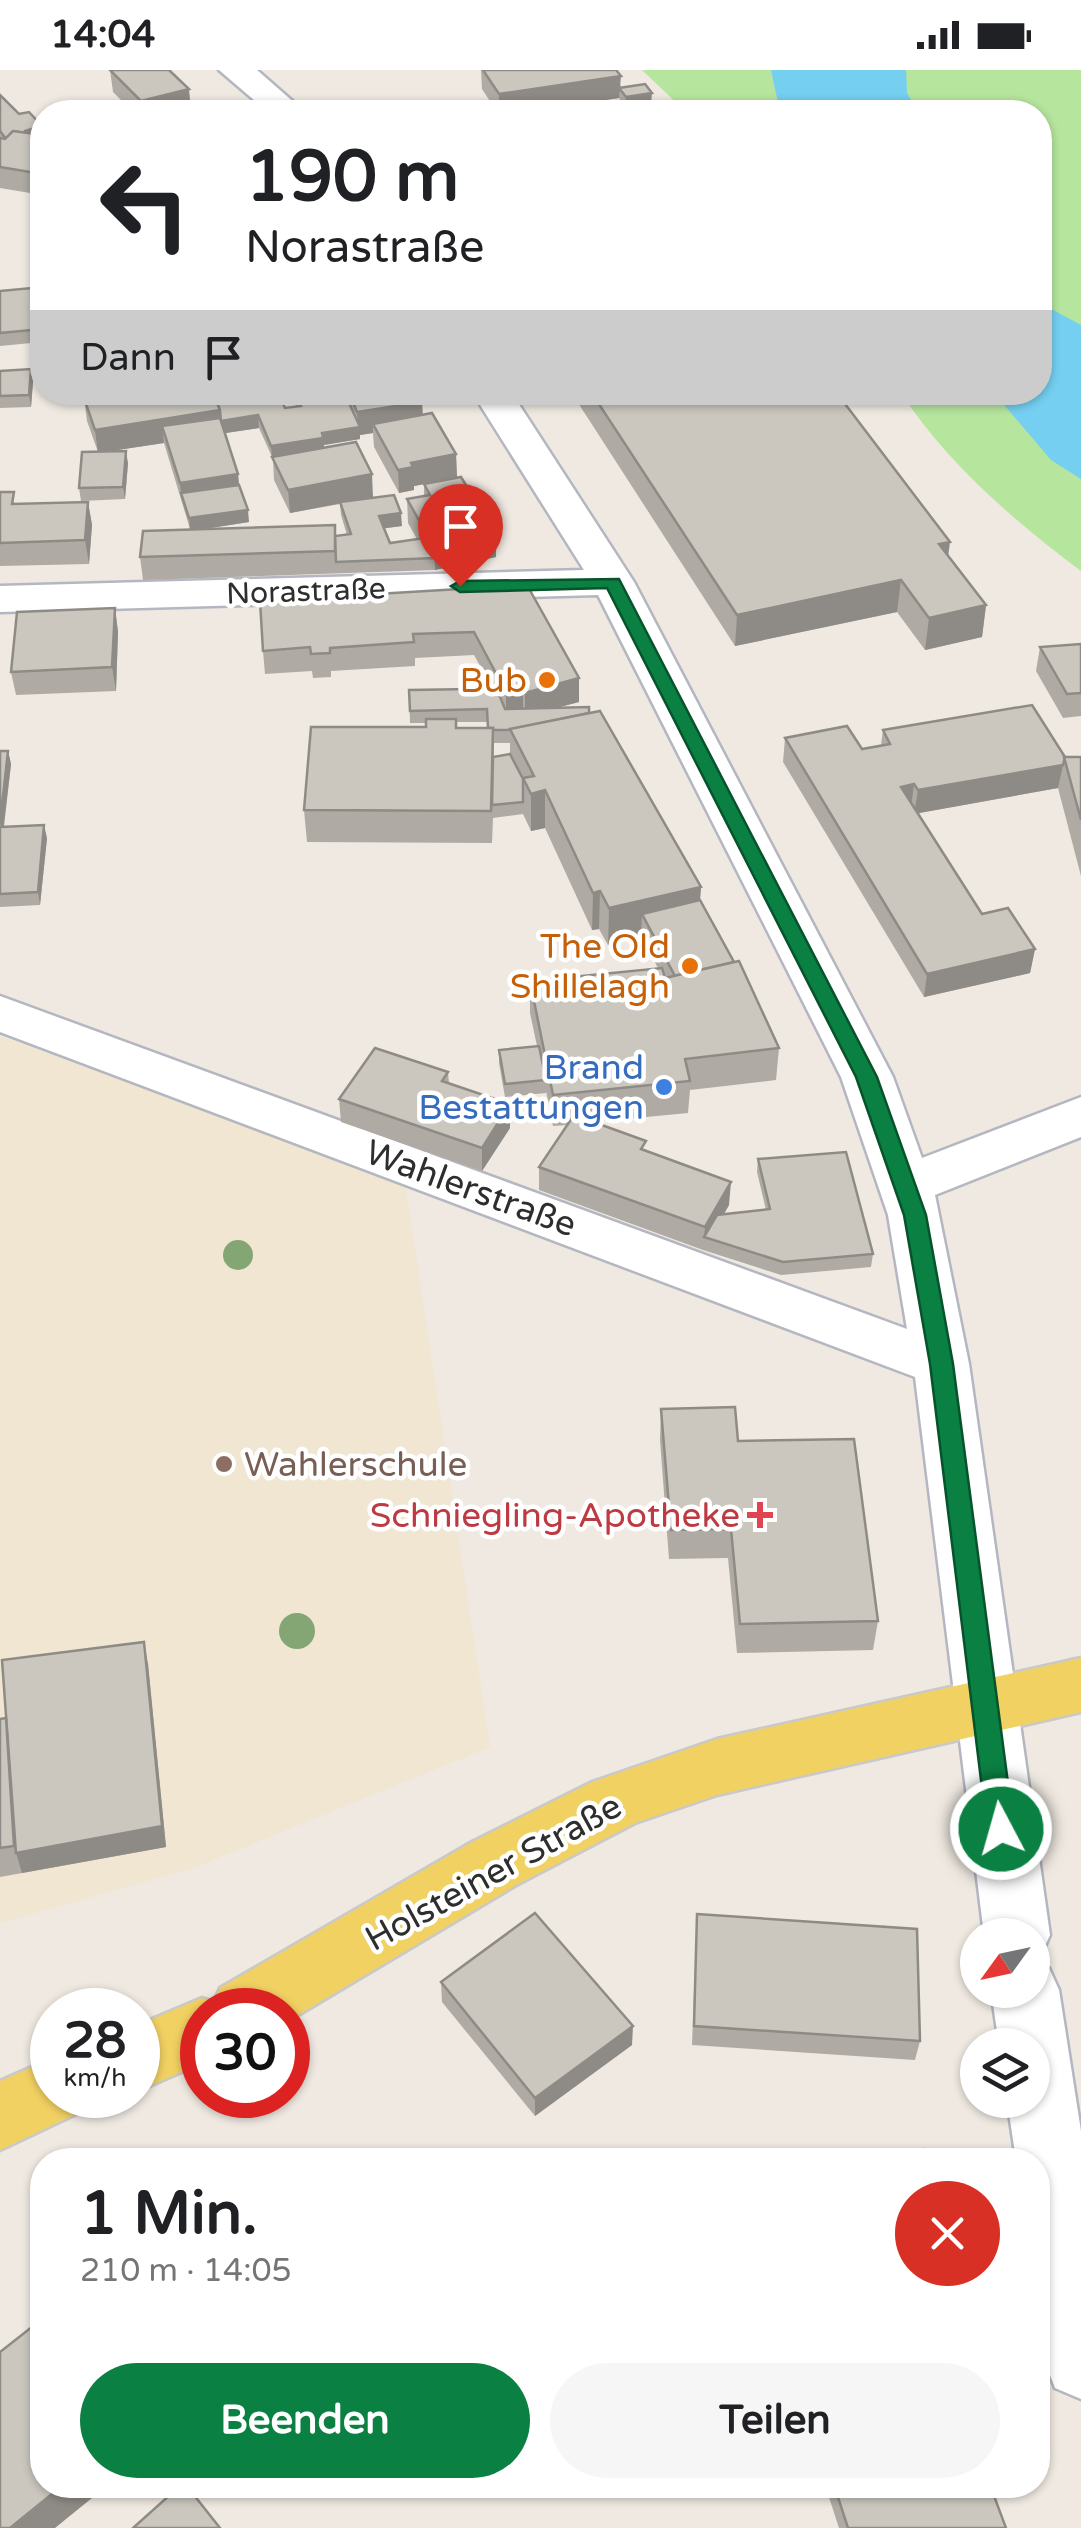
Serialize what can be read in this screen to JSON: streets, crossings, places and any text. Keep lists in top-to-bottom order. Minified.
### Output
{"streets":{"main road":["Holsteiner Straße"],"street":["Norastraße","Wahlerstraße"]},"places":{"other":["Bub","The Old Shillelagh","Brand Bestattungen","Wahlerschule"],"health":["Schniegling-Apotheke"]},"north":"bottom left","page":{"status":"14:04","turn":["190 m","Norastraße"],"then":"Dann","speed":"28 km/h","limit":"30","heading":["1 Min.","210 m · 14:05"],"buttons":["Beenden","Teilen"]}}
